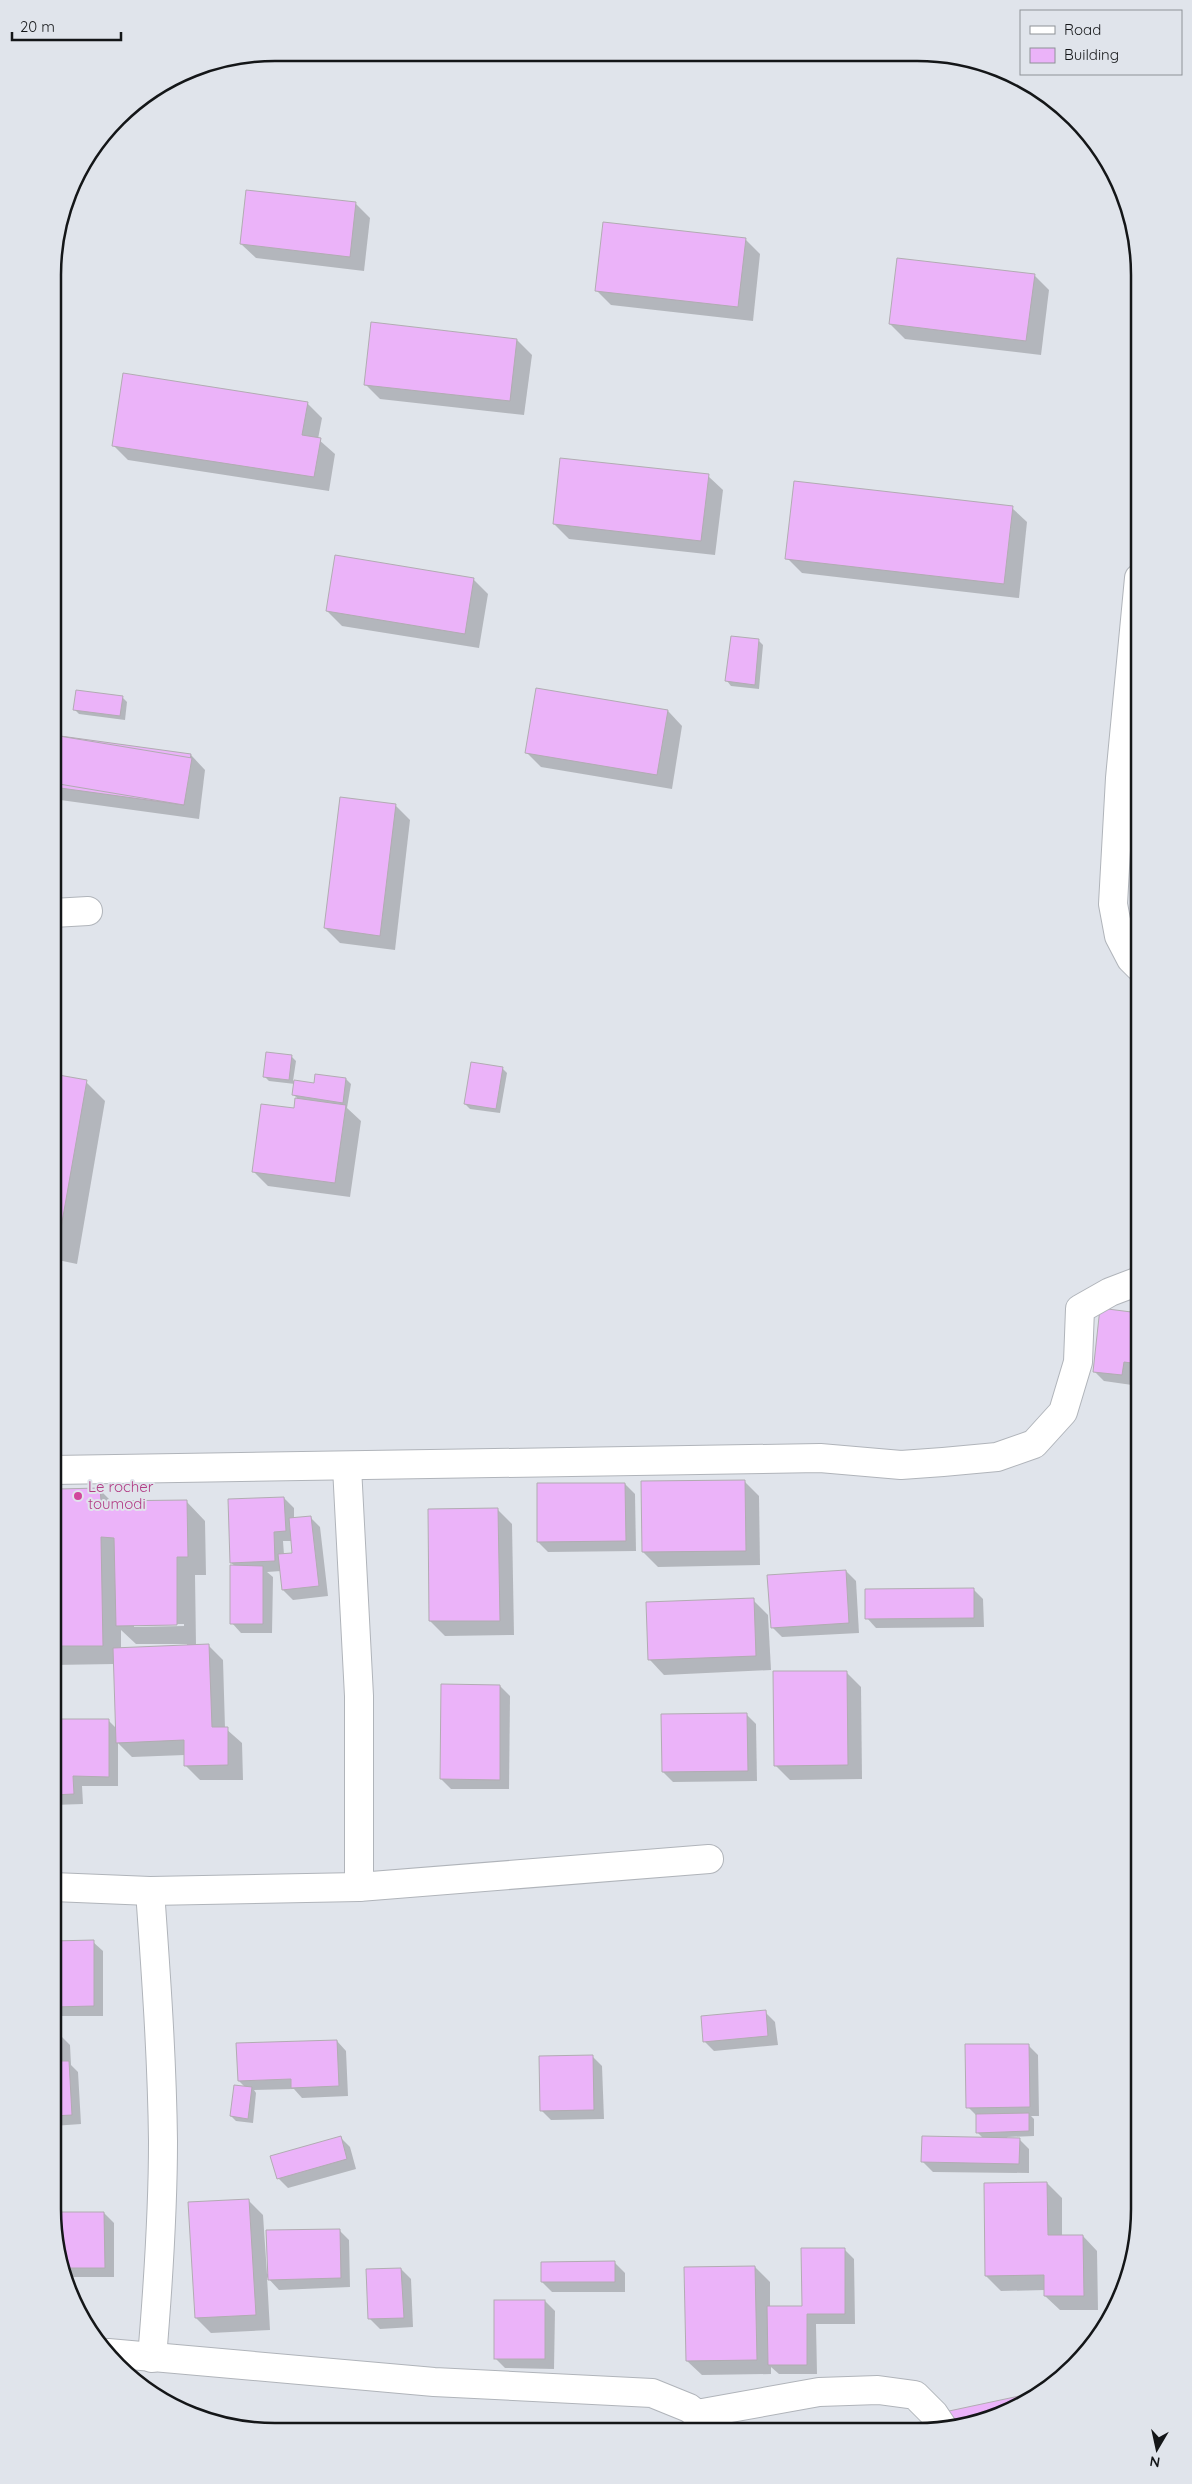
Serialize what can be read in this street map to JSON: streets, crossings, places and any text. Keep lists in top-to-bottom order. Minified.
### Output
{"places":["Le rocher toumodi"],"legend":["Road","Building"],"scale_bar":"20 m","north":"bottom"}
